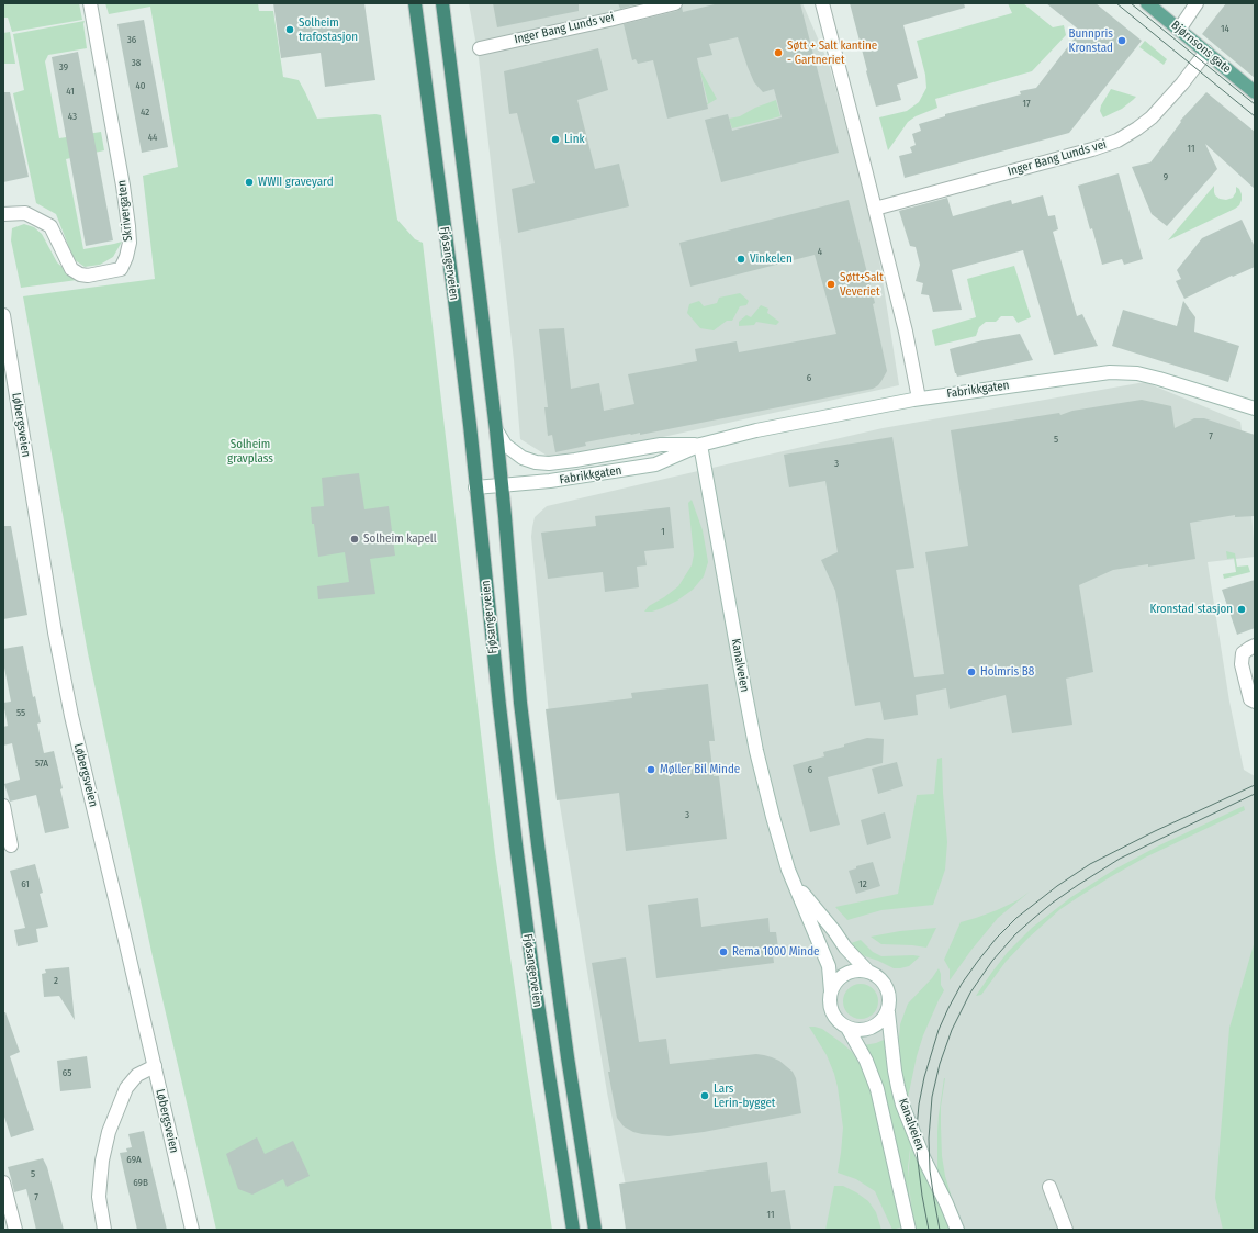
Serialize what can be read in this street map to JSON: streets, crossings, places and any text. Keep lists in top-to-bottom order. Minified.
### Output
{"streets":{"highway":["Fjøsangerveien"],"main road":["Bjørnsons gate"],"street":["Inger Bang Lunds vei","Skrivergaten","Fabrikkgaten","Løbergsveien","Kanalveien"]},"crossings":[["Inger Bang Lunds vei","Bjørnsons gate"],["Fjøsangerveien","Fabrikkgaten"],["Fabrikkgaten","Kanalveien"]],"parks":["Solheim gravplass"],"places":["Solheim trafostasjon","Bunnpris Kronstad","Søtt + Salt kantine - Gartneriet","Link","WWII graveyard","Vinkelen","Søtt+Salt Veveriet","Solheim kapell","Kronstad stasjon","Holmris B8","Møller Bil Minde","Rema 1000 Minde","Lars Lerin-bygget"],"house_numbers":["14","36","38","39","40","41","17","42","43","44","11","9","4","6","7","5","3","1","55","57A","6","3","61","12","2","65","69A","5","69B","7","11"]}
